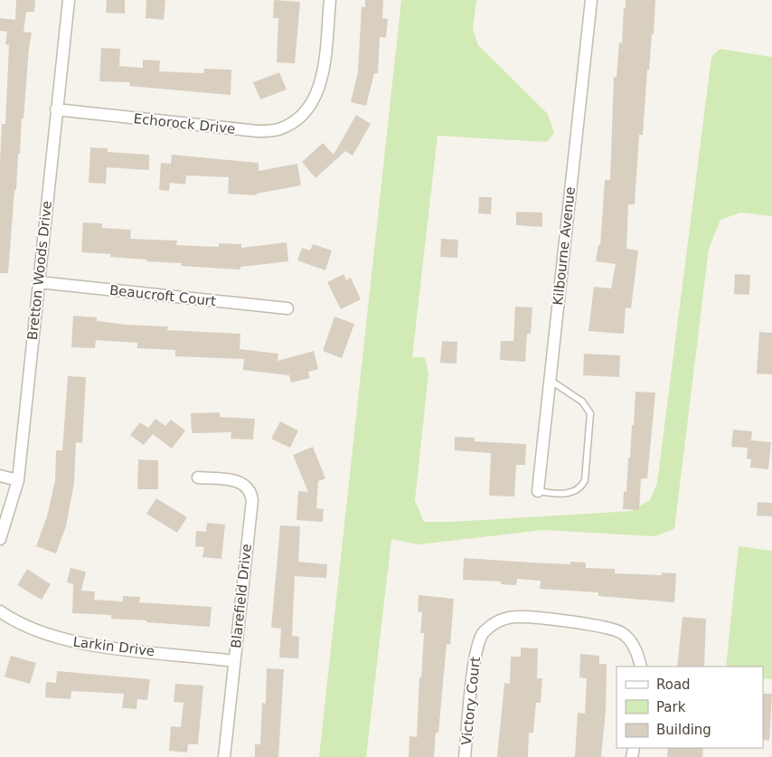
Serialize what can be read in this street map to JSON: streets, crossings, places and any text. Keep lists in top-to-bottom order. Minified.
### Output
{"streets":{"street":["Echorock Drive","Kilbourne Avenue","Bretton Woods Drive","Beaucroft Court","Blarefield Drive","Larkin Drive","Victory Court"]},"crossings":[["Echorock Drive","Bretton Woods Drive"],["Bretton Woods Drive","Beaucroft Court"],["Blarefield Drive","Larkin Drive"]],"legend":["Road","Park","Building"]}
